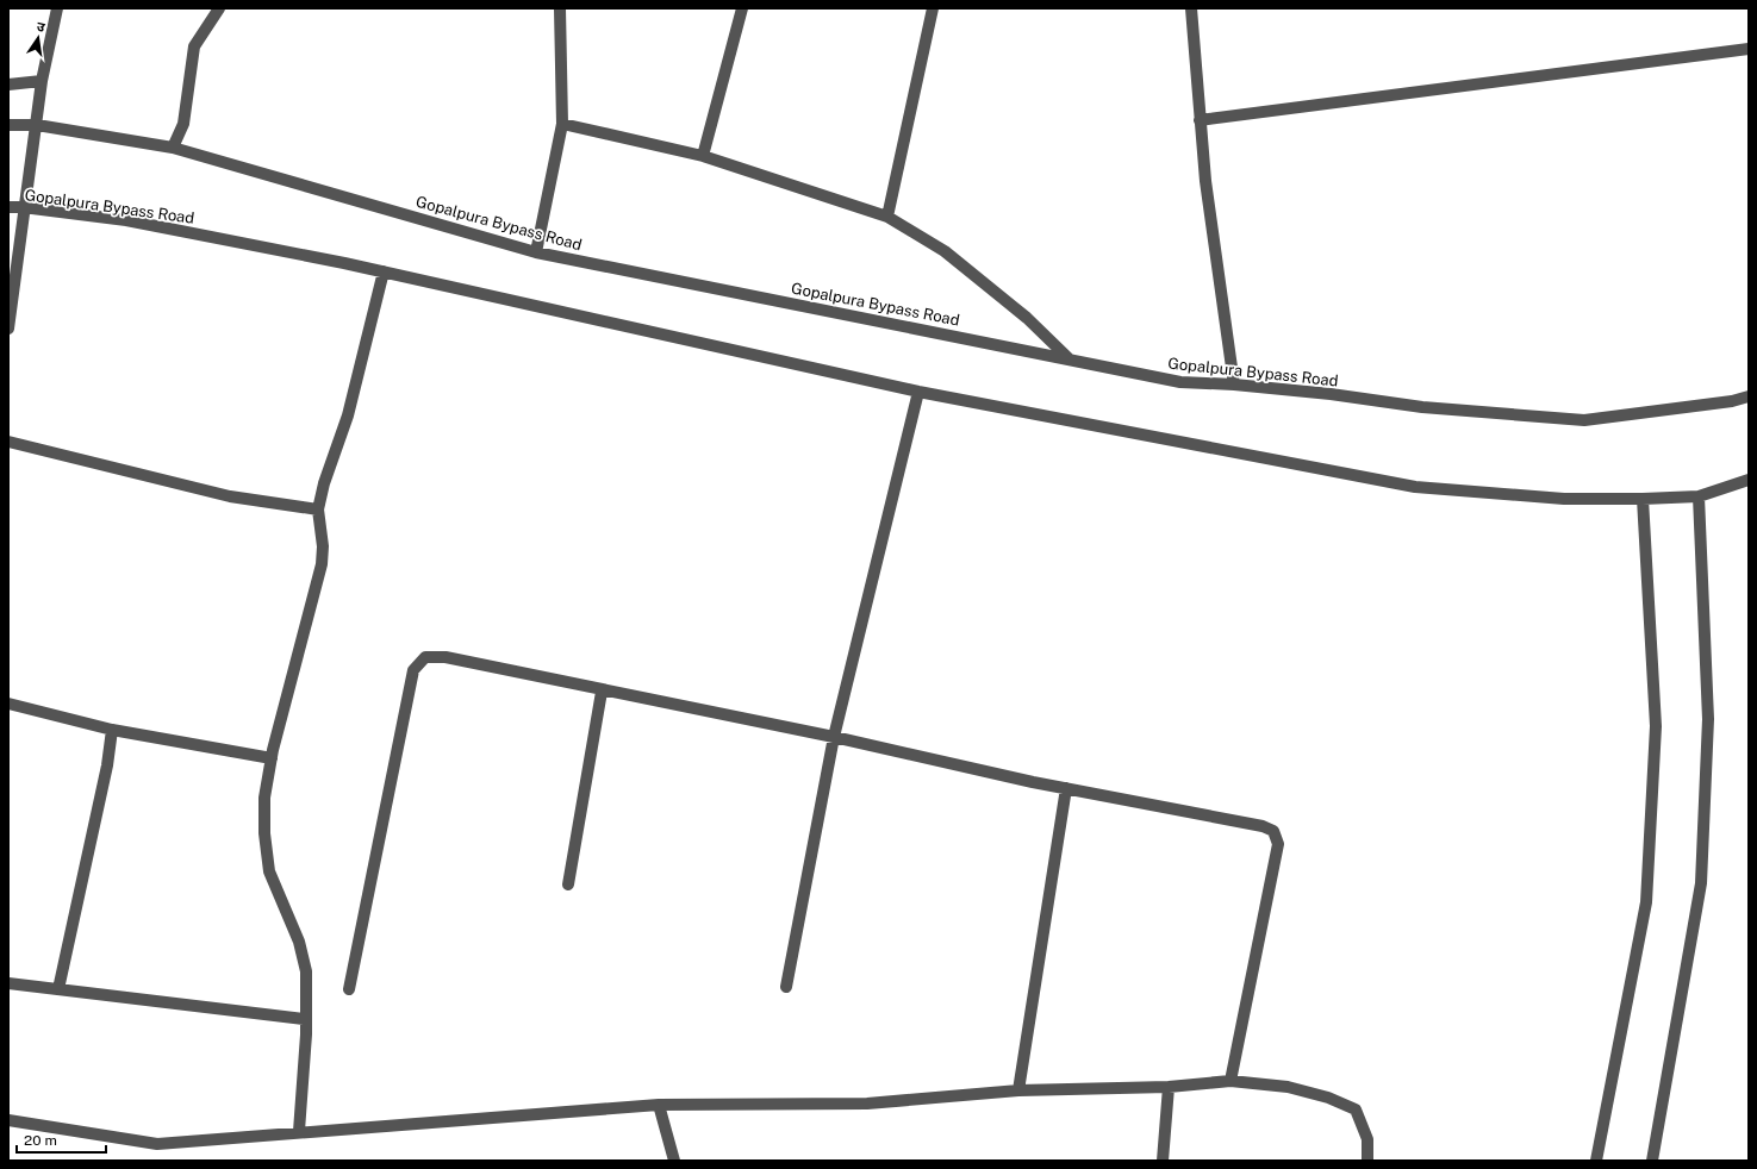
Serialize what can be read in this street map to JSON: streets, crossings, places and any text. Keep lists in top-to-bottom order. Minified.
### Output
{"streets":{"street":["Gopalpura Bypass Road"]},"scale_bar":"20 m","north":"top"}
